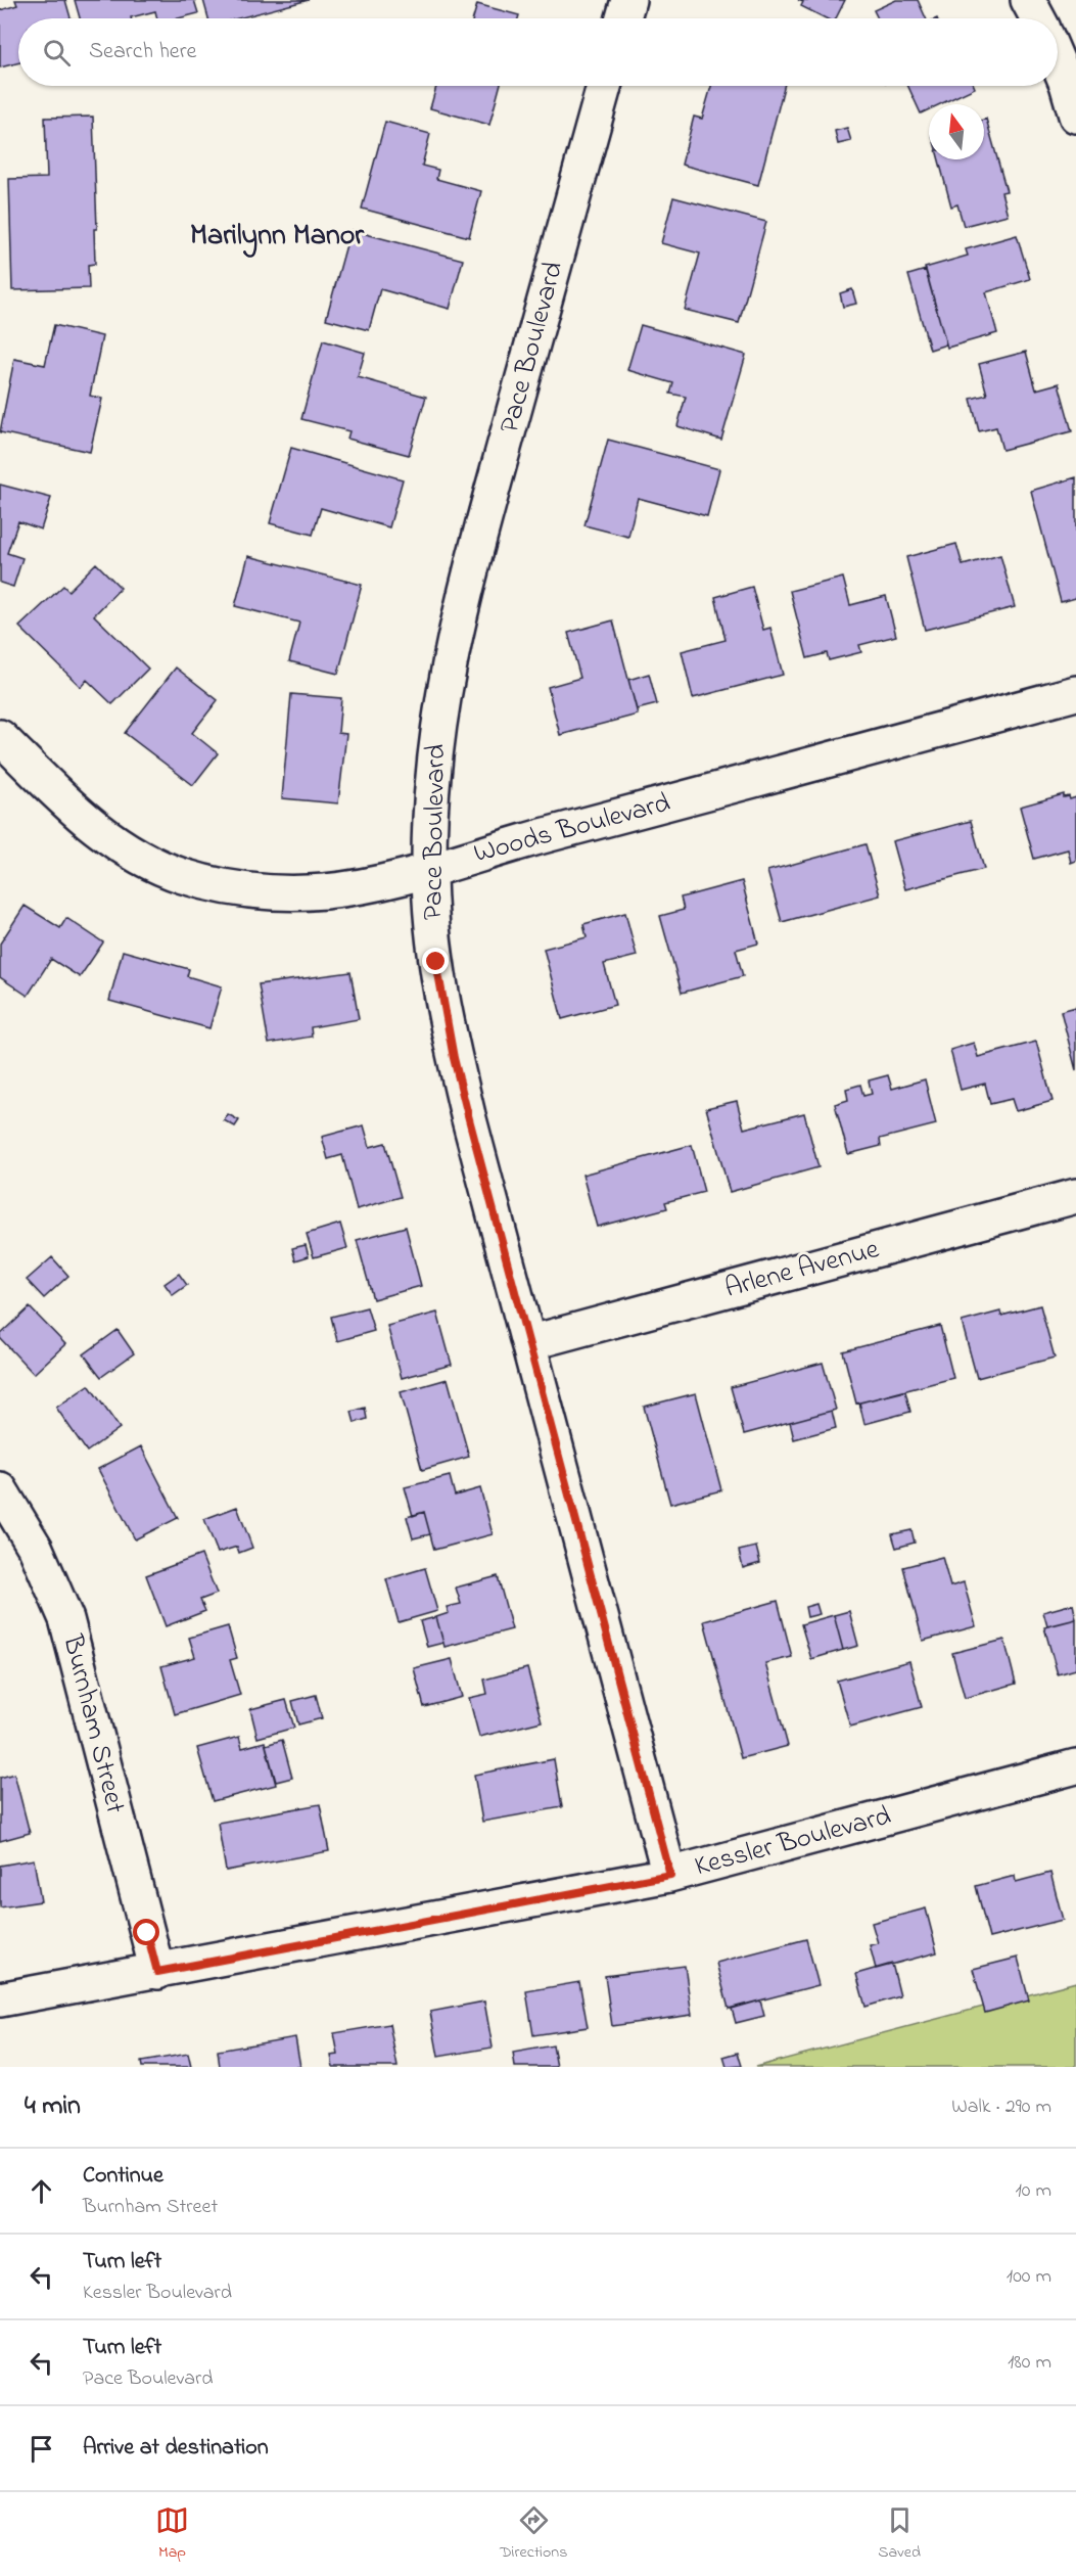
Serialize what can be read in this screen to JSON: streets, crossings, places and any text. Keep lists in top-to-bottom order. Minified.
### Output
{"streets":{"street":["Pace Boulevard","Woods Boulevard","Arlene Avenue","Burnham Street","Kessler Boulevard"]},"crossings":[["Pace Boulevard","Woods Boulevard"],["Pace Boulevard","Arlene Avenue"],["Pace Boulevard","Kessler Boulevard"],["Burnham Street","Kessler Boulevard"]],"districts":["Marilynn Manor"],"north":"top","page":{"search":"Search here","heading":["4 min","Walk · 290 m"],"list":[["Continue","Burnham Street","10 m"],["Turn left","Kessler Boulevard","100 m"],["Turn left","Pace Boulevard","180 m"],"Arrive at destination"],"nav":["Map","Directions","Saved"]}}
